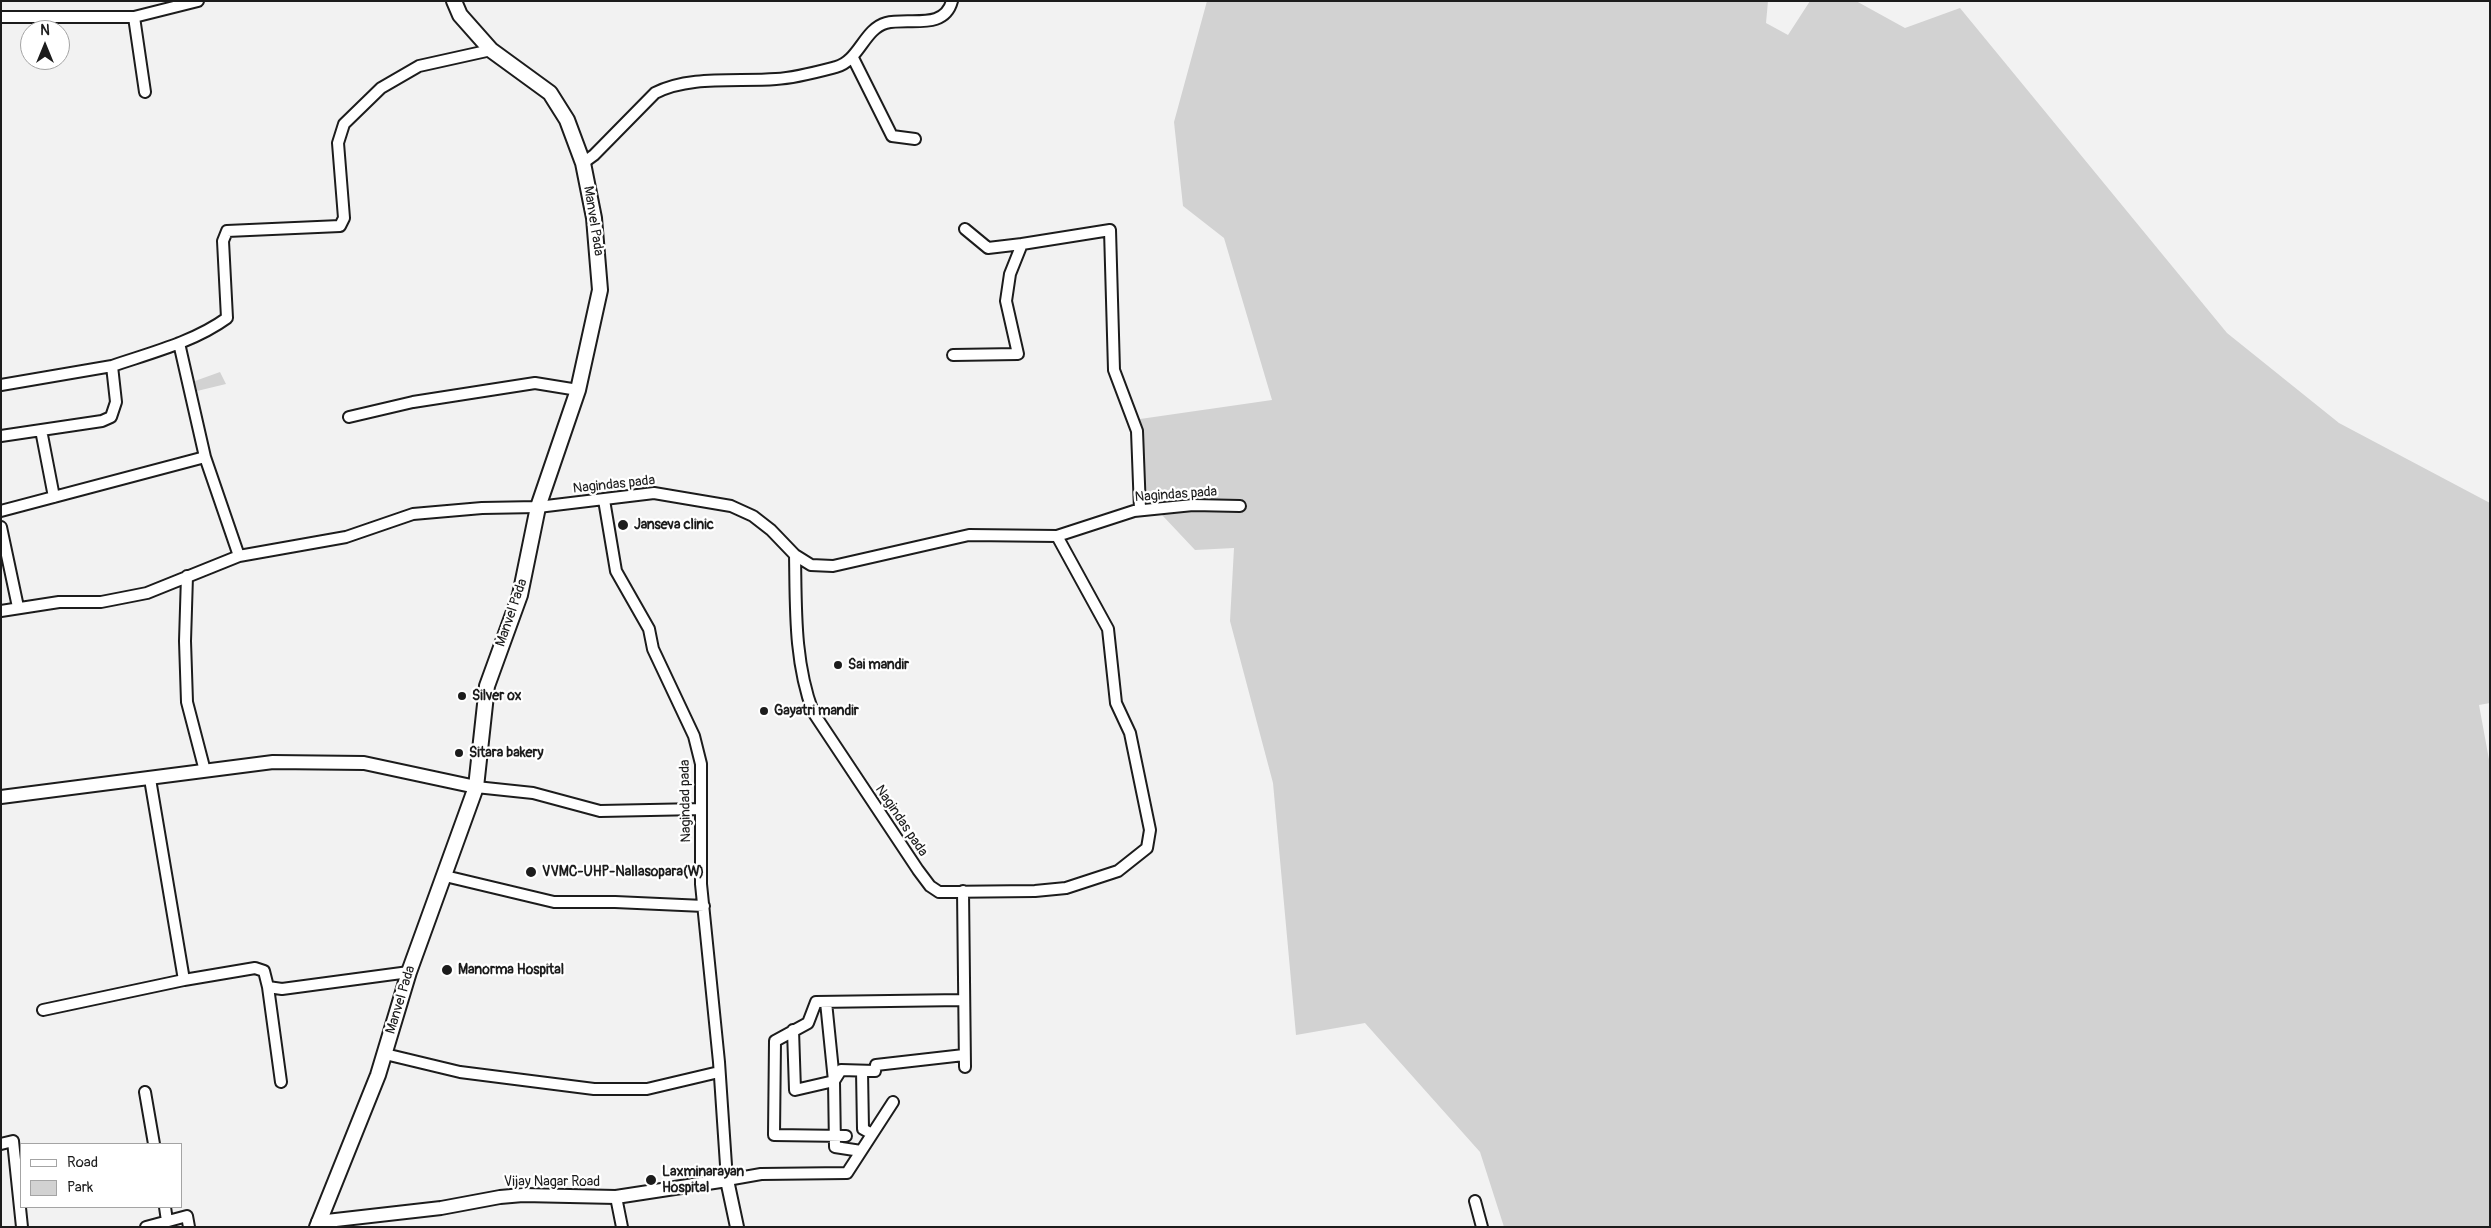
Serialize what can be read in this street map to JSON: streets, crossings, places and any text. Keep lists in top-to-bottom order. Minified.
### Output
{"streets":{"main road":["Manvel Pada"],"street":["Nagindas pada","Nagindad pada","Vijay Nagar Road"]},"crossings":[["Manvel Pada","Nagindas pada"],["Manvel Pada","Vijay Nagar Road"],["Nagindas pada","Nagindad pada"],["Nagindad pada","Vijay Nagar Road"]],"places":["Janseva clinic","Sai mandir","Silver ox","Gayatri mandir","Sitara bakery","VVMC-UHP-Nallasopara(W)","Manorma Hospital","Laxminarayan Hospital"],"legend":["Road","Park"],"north":"top"}
